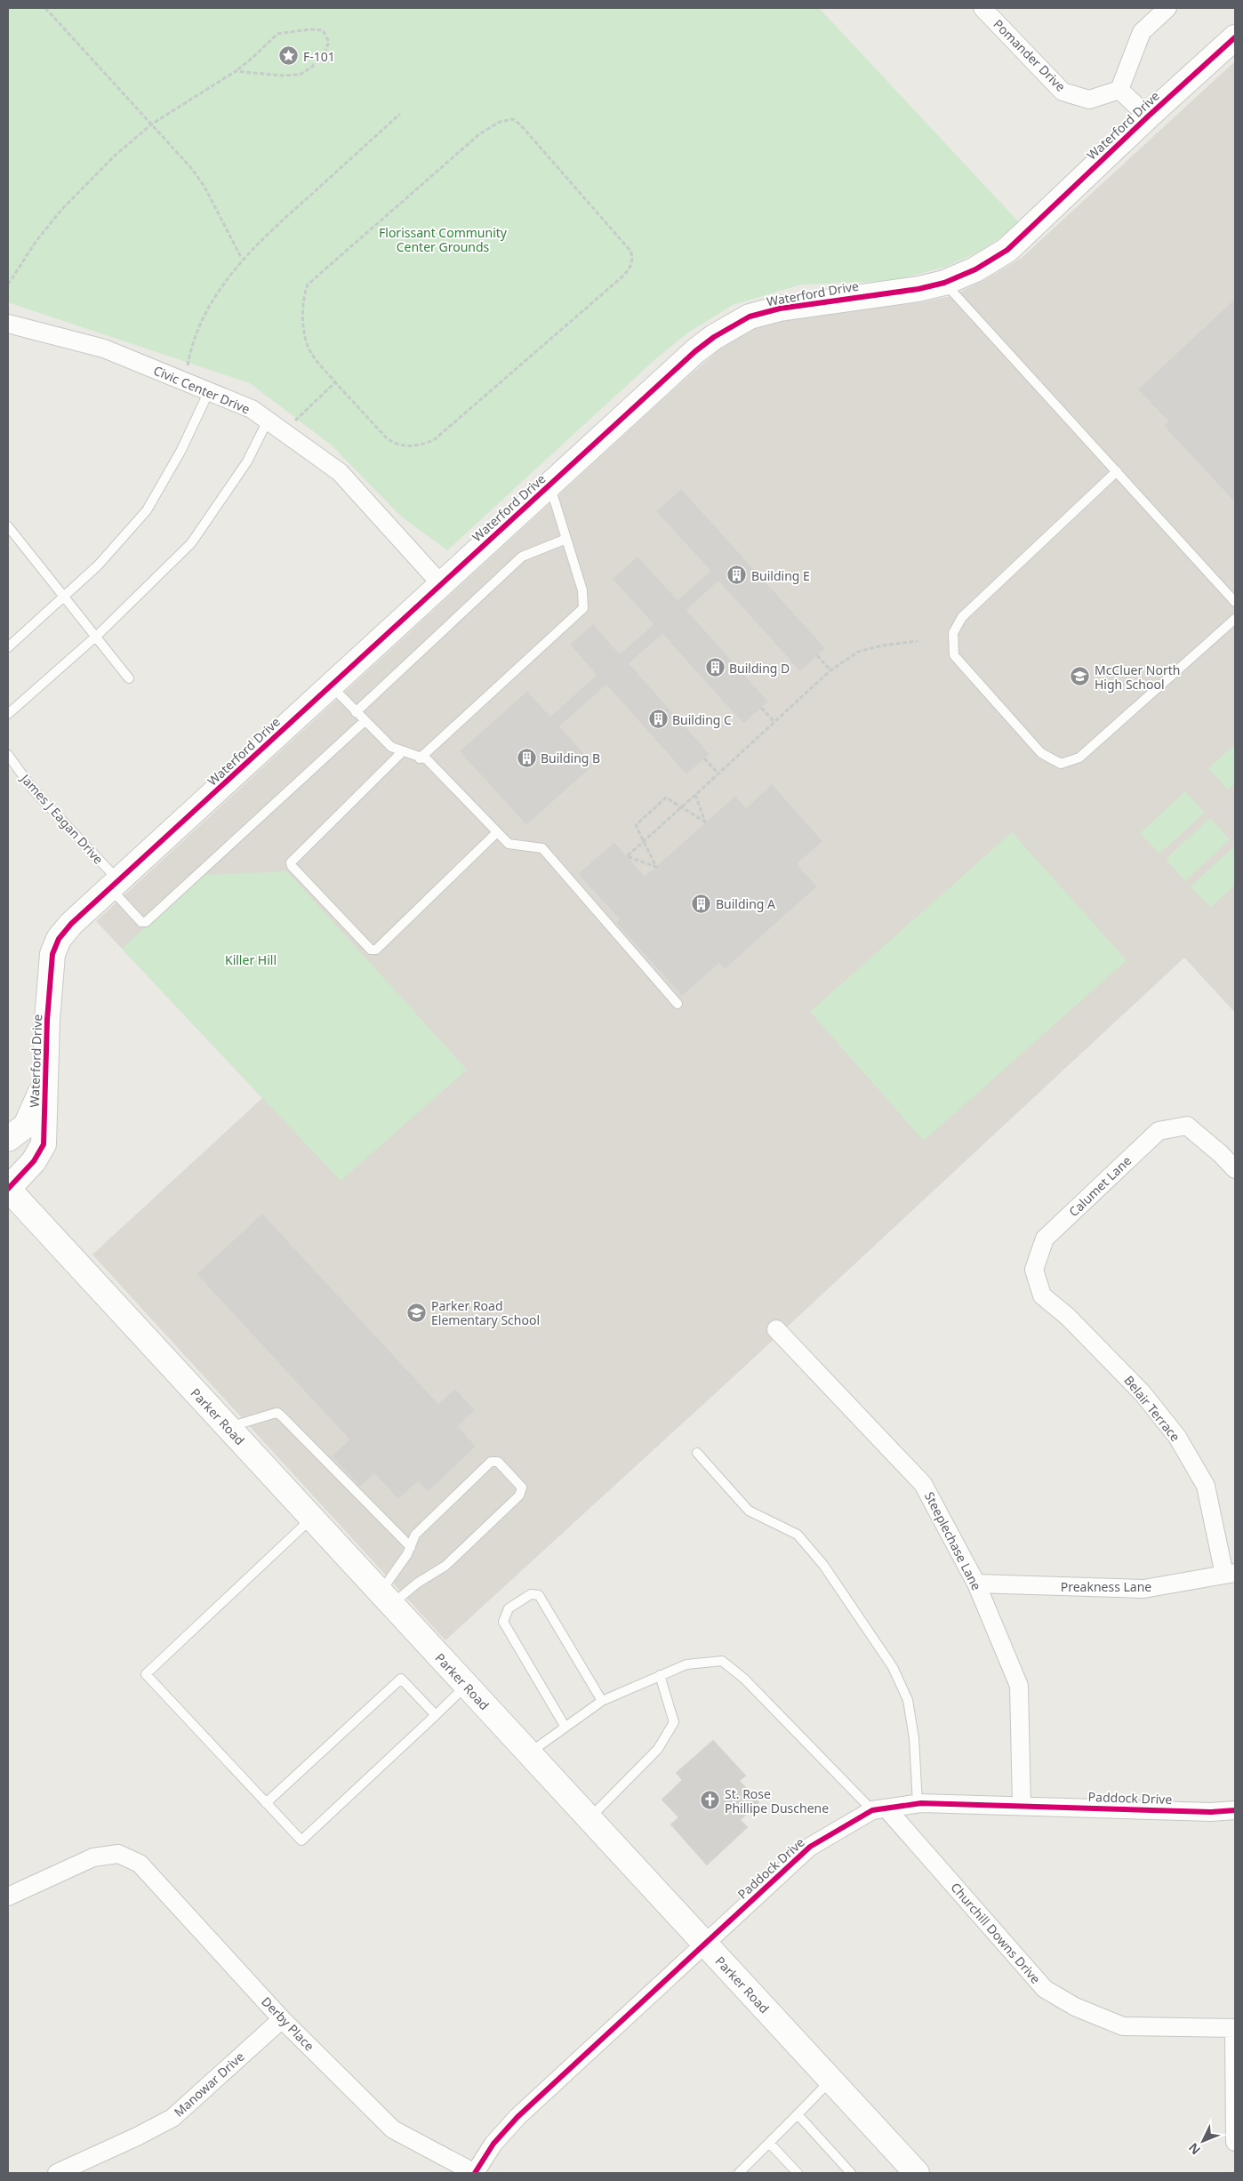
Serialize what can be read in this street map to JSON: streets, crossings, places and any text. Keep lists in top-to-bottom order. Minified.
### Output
{"streets":{"street":["Pomander Drive","Waterford Drive","Civic Center Drive","Calumet Lane","Belair Terrace","Parker Road","Steeplechase Lane","Preakness Lane","Paddock Drive","Churchill Downs Drive","Derby Place","Manowar Drive"],"lane":["James J Eagan Drive"]},"crossings":[["Waterford Drive","Civic Center Drive"],["Waterford Drive","James J Eagan Drive"],["Waterford Drive","Parker Road"],["Calumet Lane","Belair Terrace"],["Belair Terrace","Preakness Lane"],["Parker Road","Paddock Drive"],["Steeplechase Lane","Preakness Lane"],["Steeplechase Lane","Paddock Drive"],["Paddock Drive","Churchill Downs Drive"],["Paddock Drive","Derby Place"],["Derby Place","Manowar Drive"]],"parks":["Florissant Community Center Grounds","Killer Hill"],"places":{"place":["F-101"],"building":["Building E","Building D","Building C","Building B","Building A"],"school or university":["McCluer North High School","Parker Road Elementary School"],"church":["St. Rose Phillipe Duschene"]},"north":"bottom left"}
